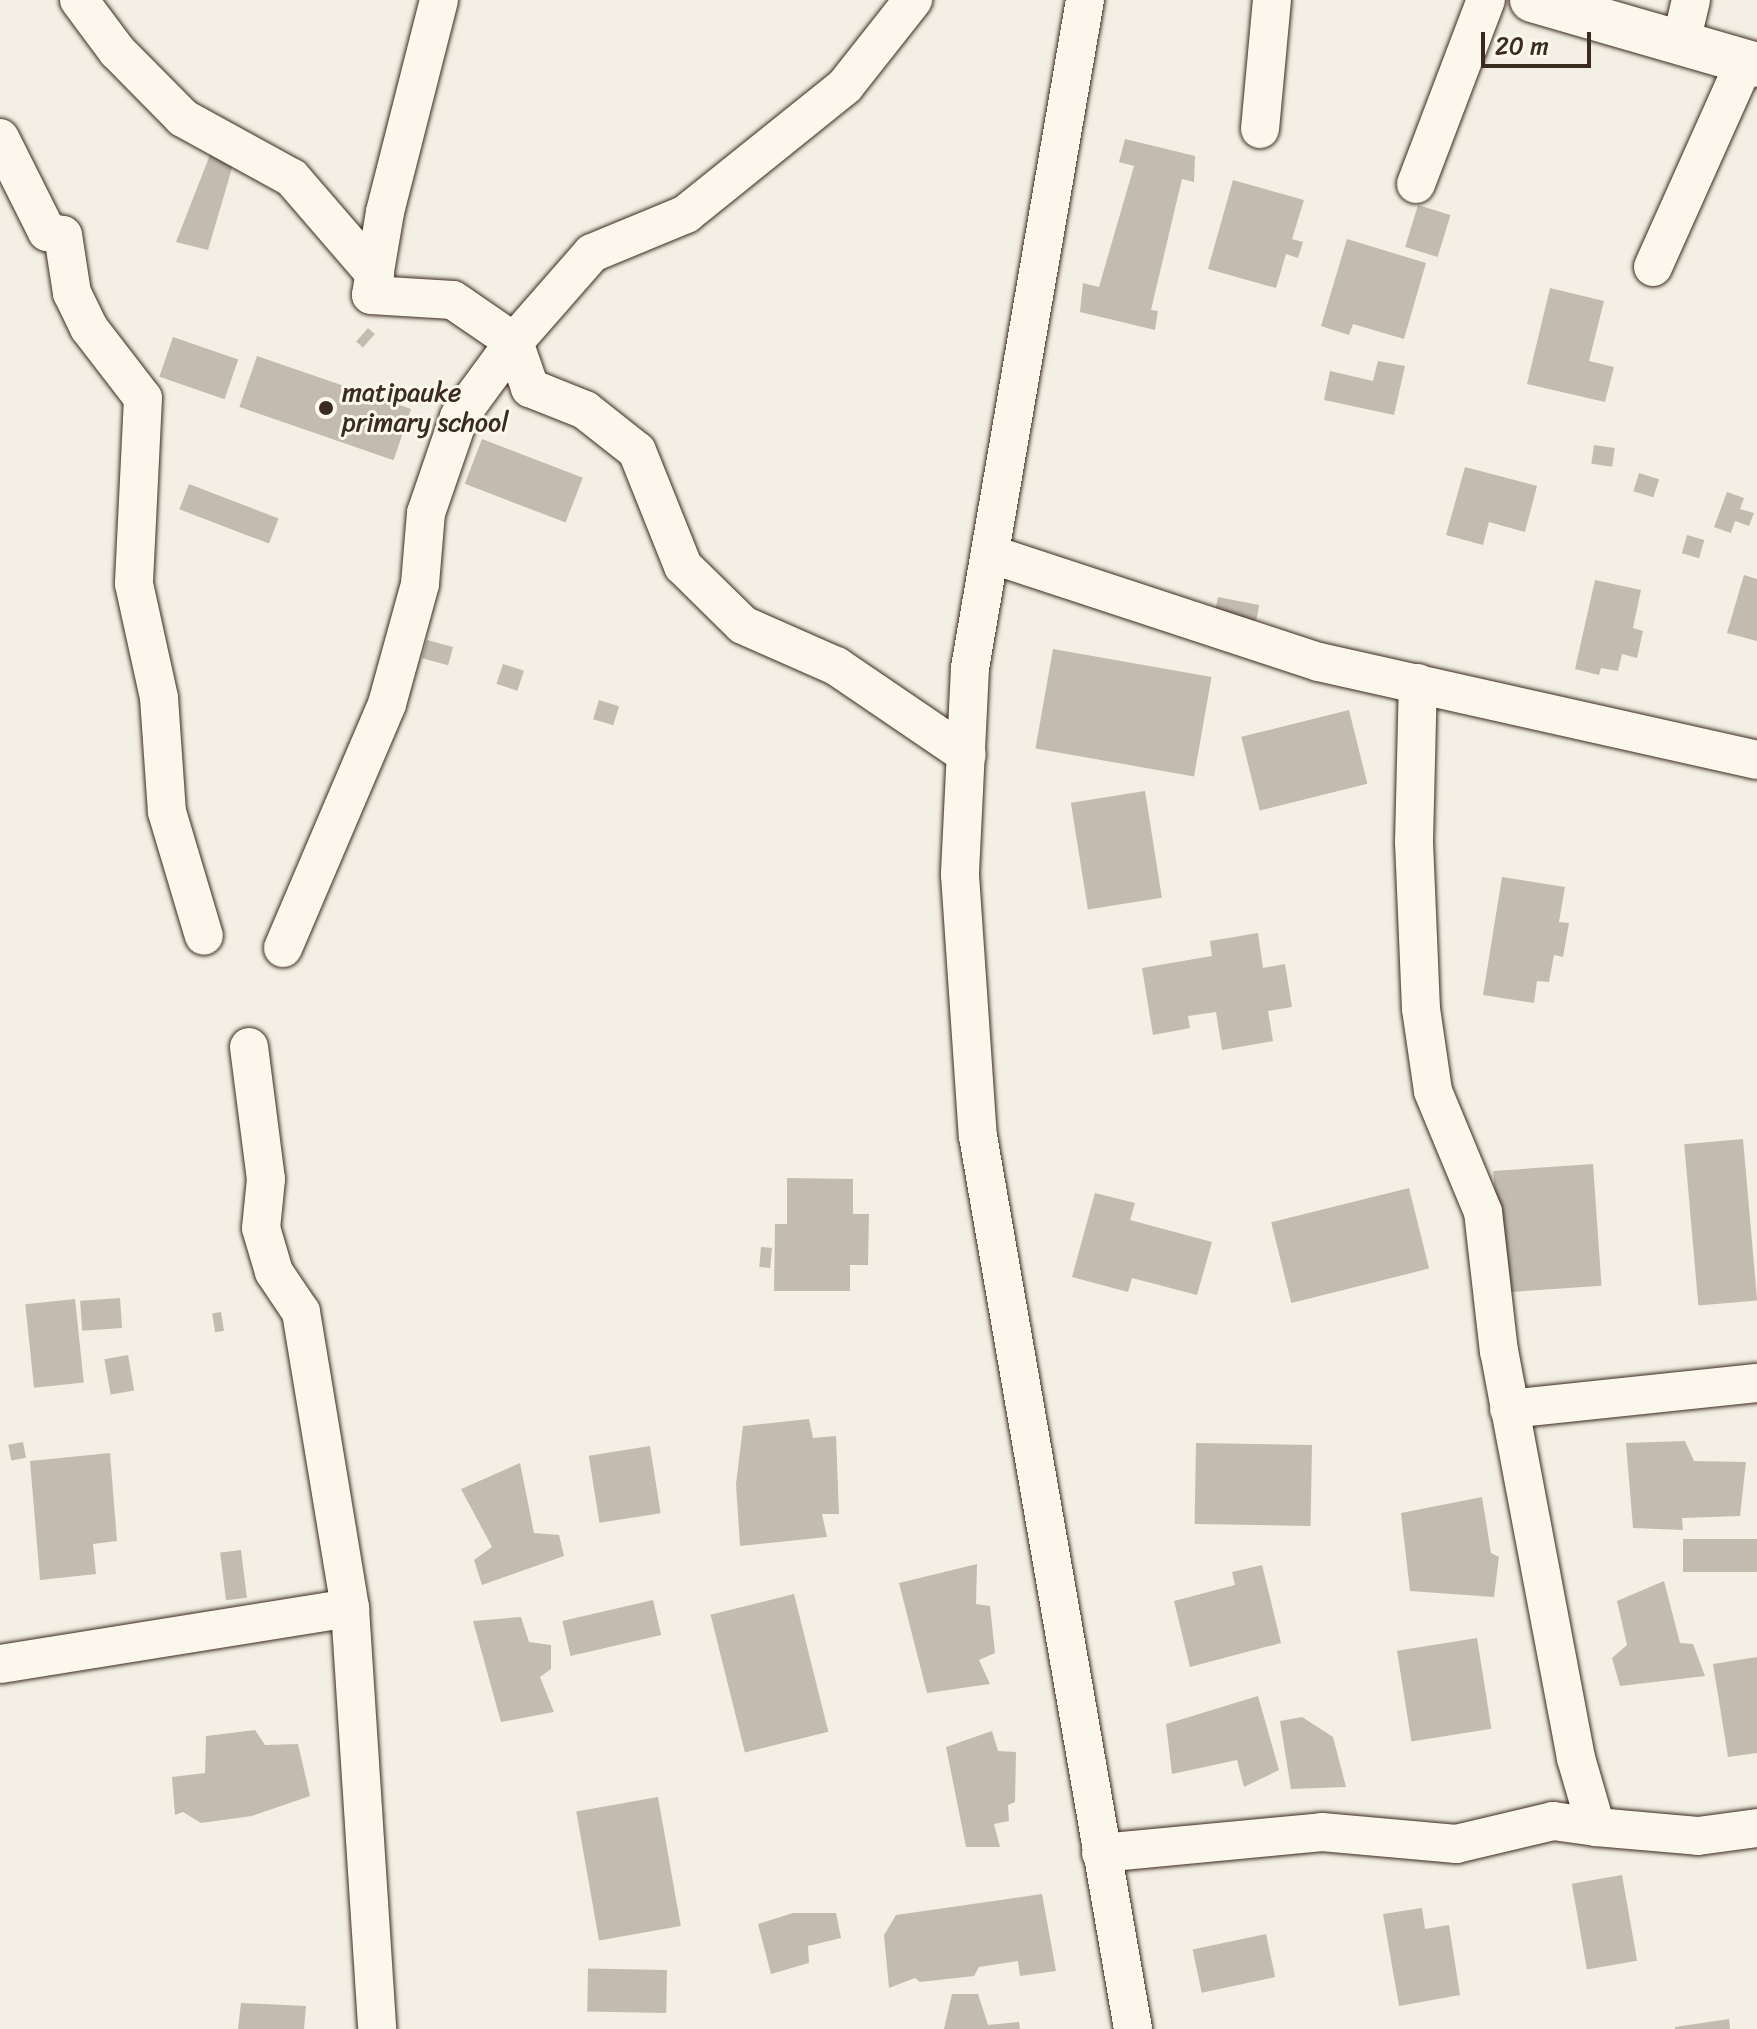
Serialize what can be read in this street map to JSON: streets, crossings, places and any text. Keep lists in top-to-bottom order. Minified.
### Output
{"places":["matipauke primary school"],"scale_bar":"20 m"}
